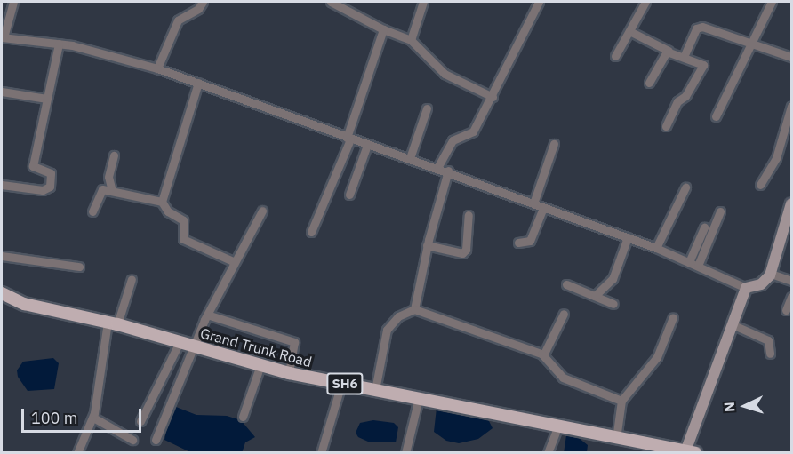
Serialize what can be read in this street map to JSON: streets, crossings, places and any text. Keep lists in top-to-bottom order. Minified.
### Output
{"streets":{"main road":["Grand Trunk Road","SH6"]},"scale_bar":"100 m","north":"left"}
